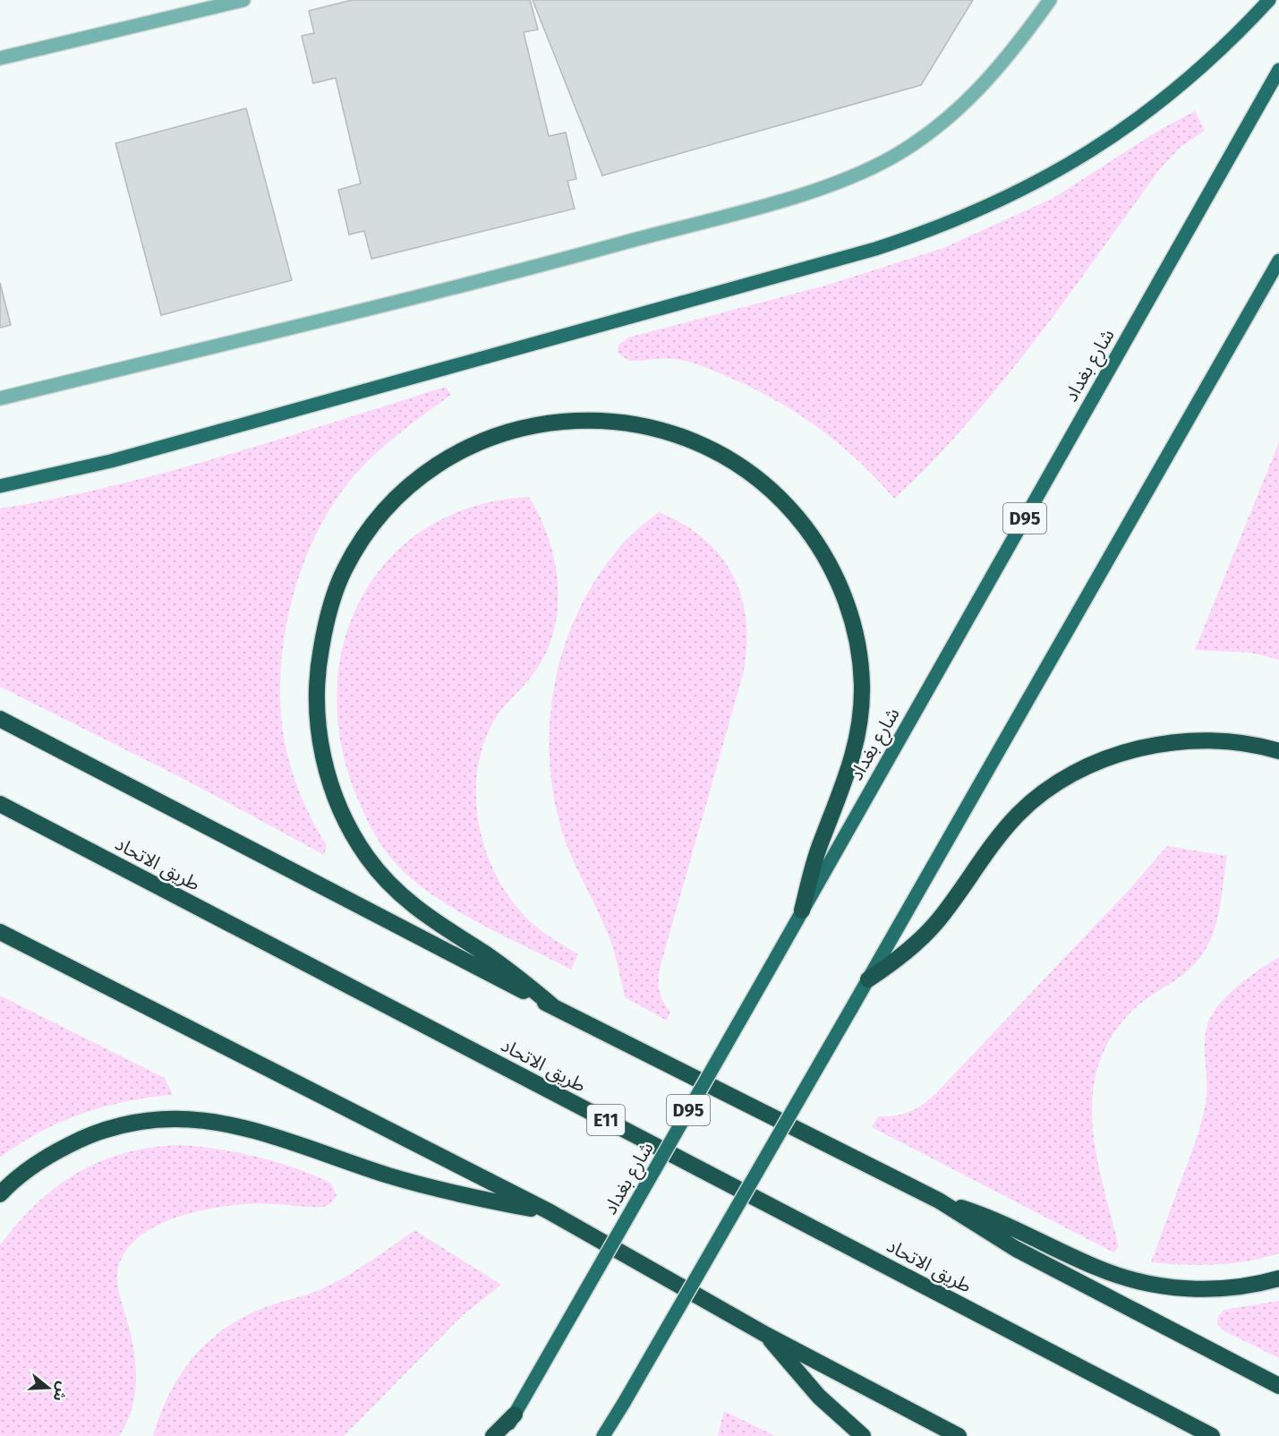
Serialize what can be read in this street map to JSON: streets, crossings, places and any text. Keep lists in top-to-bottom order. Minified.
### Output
{"streets":{"highway":["طريق الاتحاد","E11"],"main road":["شارع بغداد","D95"]},"north":"right"}
